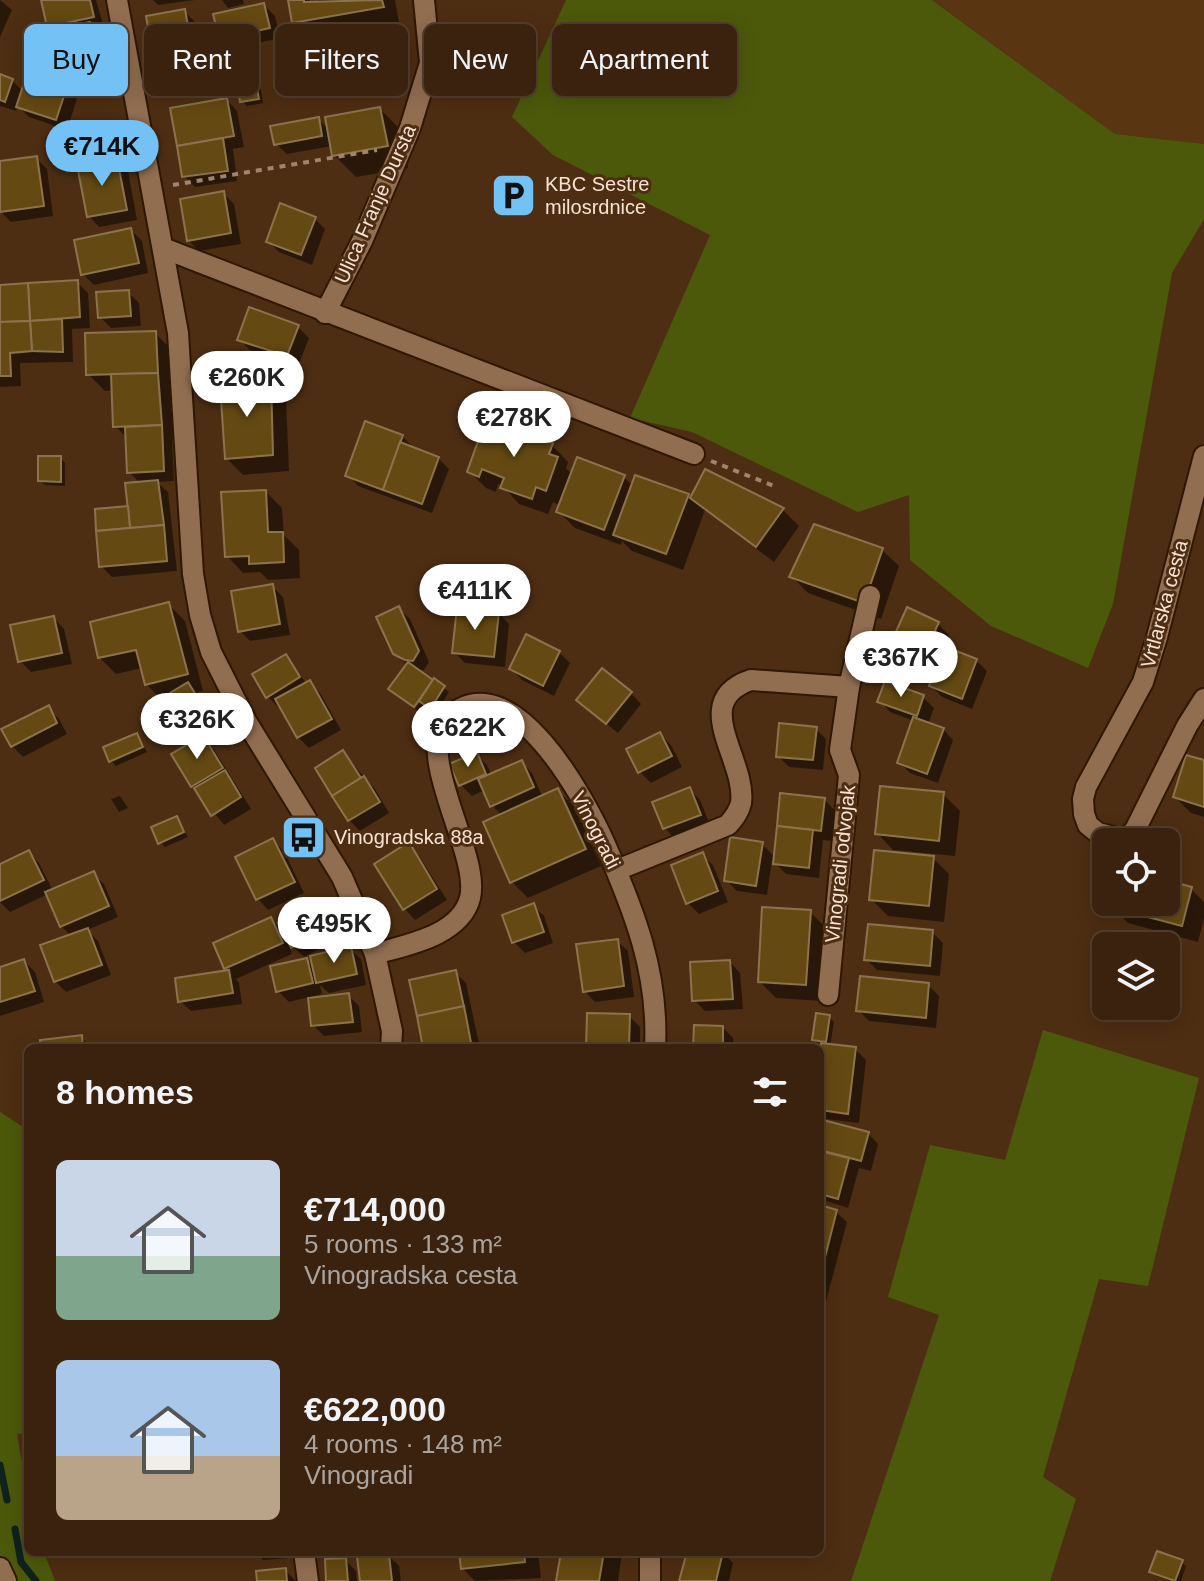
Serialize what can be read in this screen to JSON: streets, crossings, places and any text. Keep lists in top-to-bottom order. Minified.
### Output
{"streets":{"street":["Ulica Franje Dursta","Vrtlarska cesta","Vinogradi","Vinogradi odvojak"]},"places":{"parking":["KBC Sestre milosrdnice"],"bus stop":["Vinogradska 88a"]},"page":{"chip":["Buy","Rent","Filters","New","Apartment"],"price":["€714K","€260K","€278K","€411K","€367K","€326K","€622K","€495K"],"heading":"8 homes","list":[{"name":"€714,000","note":"5 rooms · 133 m² · Vinogradska cesta"},{"name":"€622,000","note":"4 rooms · 148 m² · Vinogradi"}]}}
